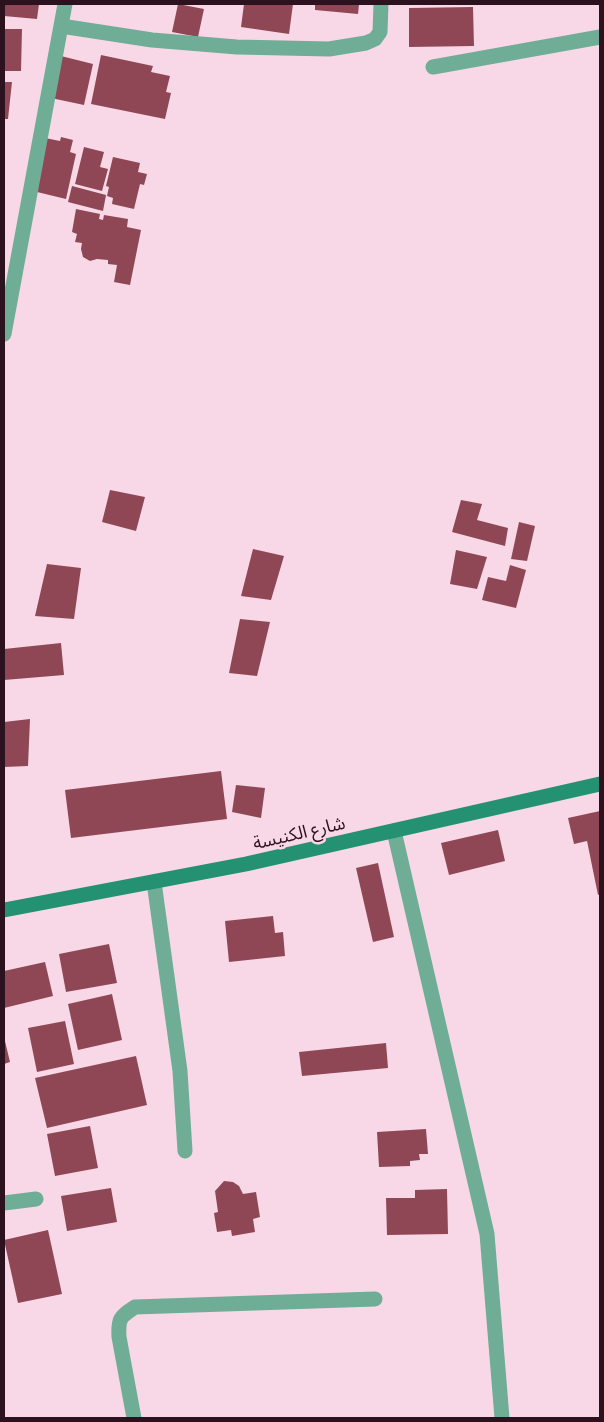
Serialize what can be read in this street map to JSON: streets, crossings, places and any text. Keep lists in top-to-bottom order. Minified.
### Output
{"streets":{"main road":["شارع الكنيسة"]}}
